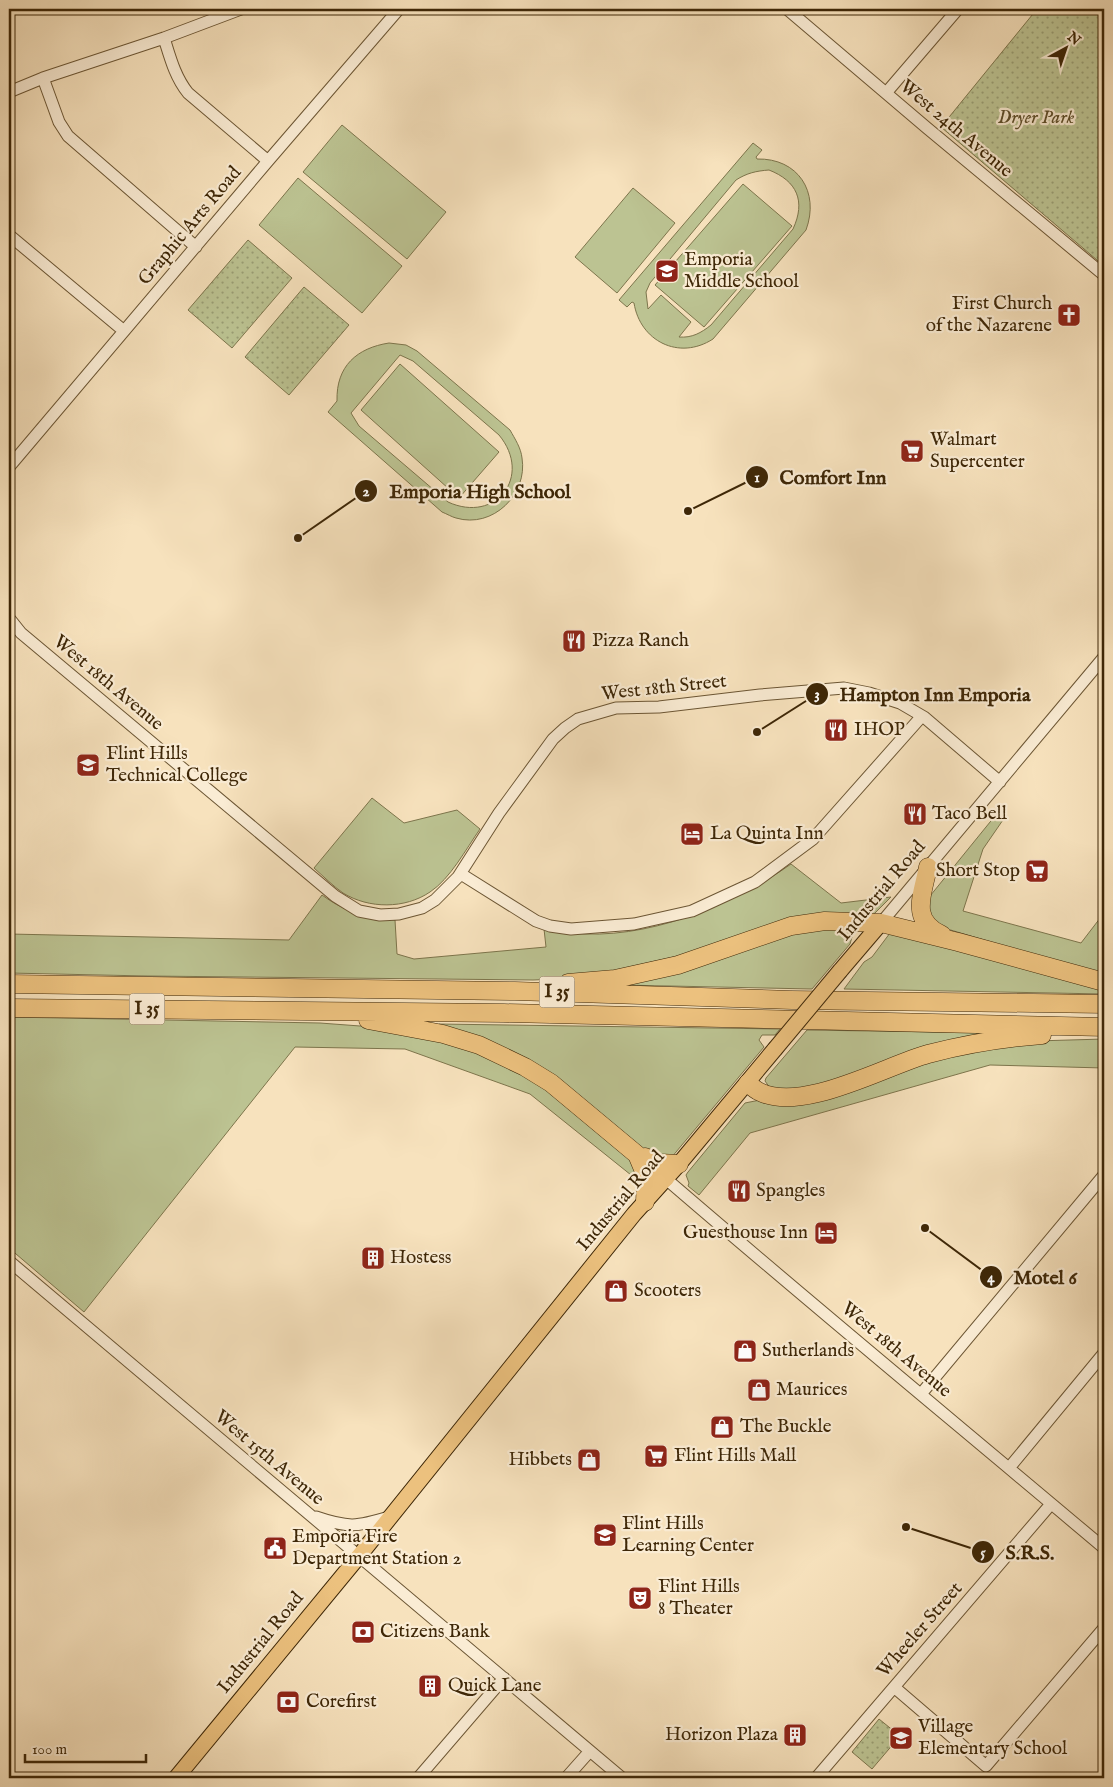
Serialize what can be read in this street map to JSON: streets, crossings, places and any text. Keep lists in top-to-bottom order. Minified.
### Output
{"streets":{"highway":["I 35"],"main road":["Industrial Road"],"street":["West 24th Avenue","Graphic Arts Road","West 18th Avenue","West 18th Street","West 15th Avenue","Wheeler Street"]},"crossings":[["West 18th Avenue","West 18th Street"],["West 18th Avenue","Industrial Road"],["West 18th Avenue","Wheeler Street"],["West 18th Street","Industrial Road"],["Industrial Road","West 15th Avenue"]],"parks":["Dryer Park"],"places":{"school or university":["Emporia Middle School","Flint Hills Technical College","Flint Hills Learning Center","Village Elementary School"],"church":["First Church of the Nazarene"],"supermarket":["Walmart Supercenter","Short Stop","Flint Hills Mall"],"other":["Comfort Inn","Emporia High School","Hampton Inn Emporia","Motel 6","S.R.S."],"restaurant":["Pizza Ranch","IHOP","Taco Bell","Spangles"],"hotel":["La Quinta Inn","Guesthouse Inn"],"building":["Hostess","Quick Lane","Horizon Plaza"],"shop":["Scooters","Sutherlands","Maurices","The Buckle","Hibbets"],"public building":["Emporia Fire Department Station 2"],"theatre":["Flint Hills 8 Theater"],"bank":["Citizens Bank","Corefirst"]},"scale_bar":"100 m","north":"top right"}
